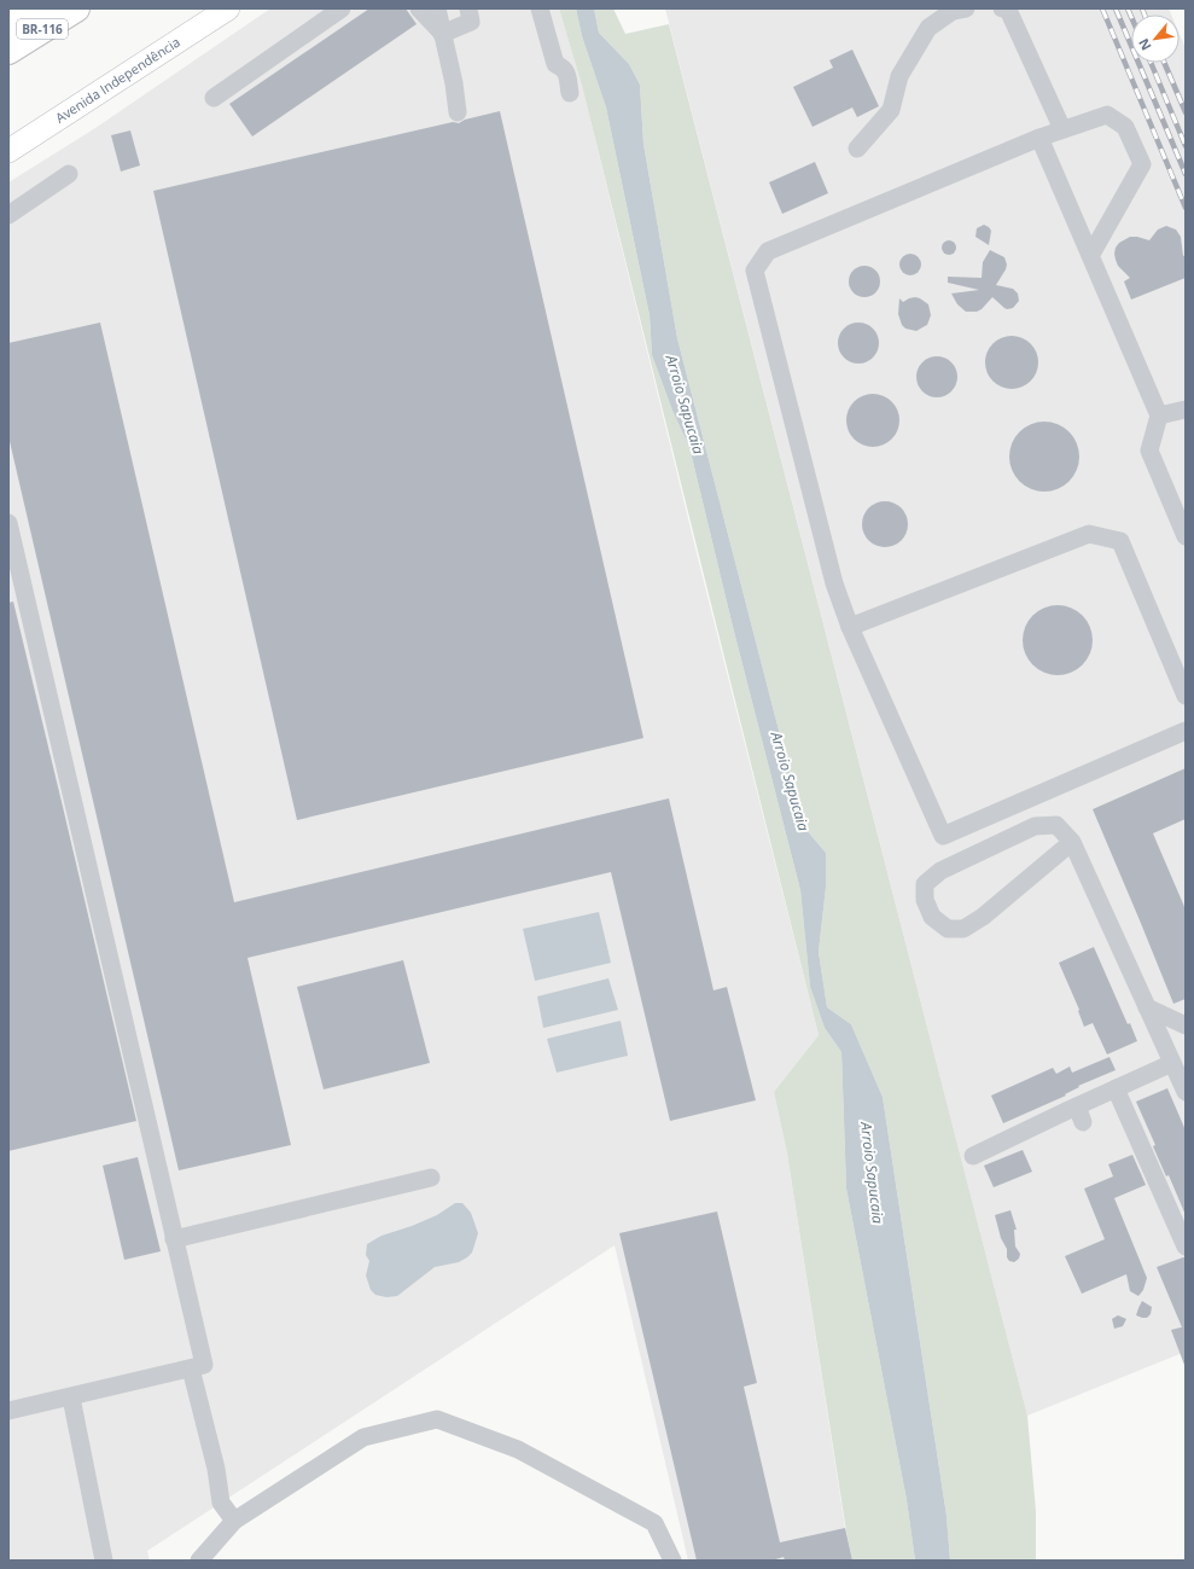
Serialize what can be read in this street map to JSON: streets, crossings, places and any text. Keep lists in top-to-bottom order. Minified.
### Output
{"streets":{"highway":["BR-116"],"main road":["Avenida Independência"]},"water":["Arroio Sapucaia"],"north":"bottom left"}
